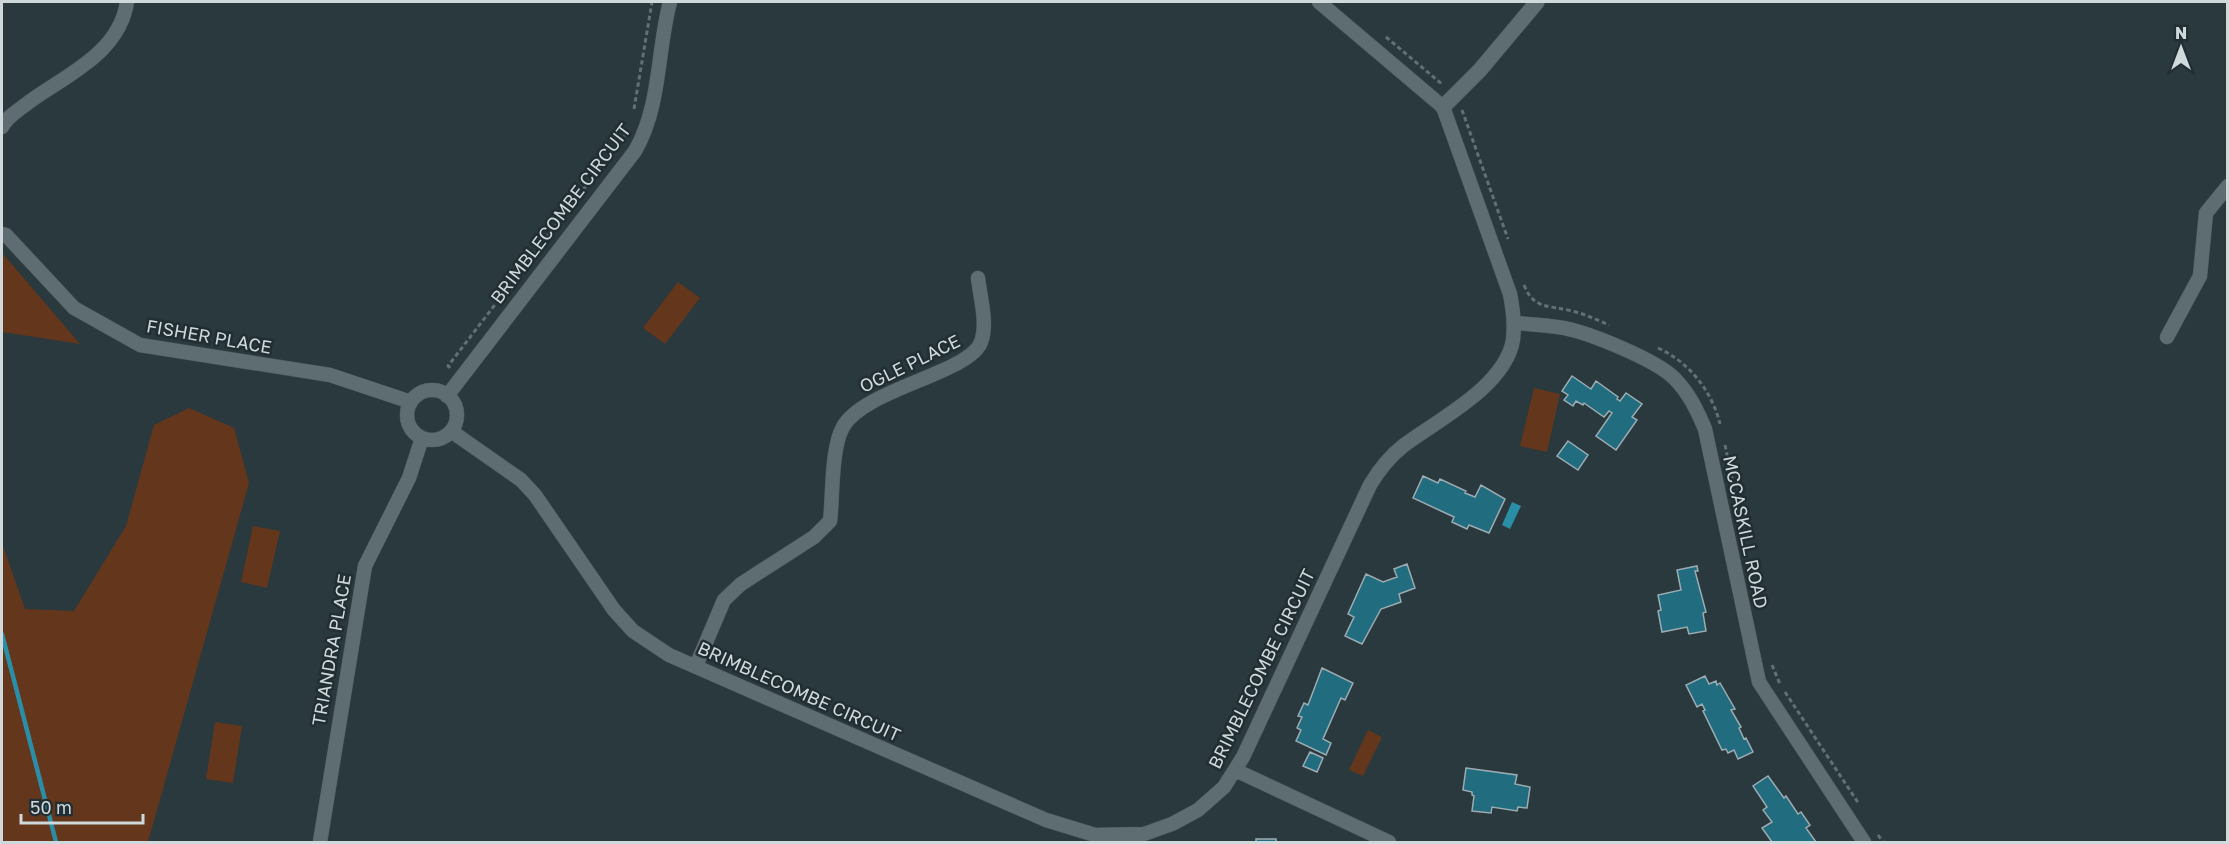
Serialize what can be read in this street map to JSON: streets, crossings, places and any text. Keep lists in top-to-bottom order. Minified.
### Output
{"streets":{"street":["BRIMBLECOMBE CIRCUIT","FISHER PLACE","OGLE PLACE","MCCASKILL ROAD","TRIANDRA PLACE"]},"crossings":[["BRIMBLECOMBE CIRCUIT","FISHER PLACE"],["BRIMBLECOMBE CIRCUIT","OGLE PLACE"],["BRIMBLECOMBE CIRCUIT","MCCASKILL ROAD"],["BRIMBLECOMBE CIRCUIT","TRIANDRA PLACE"],["FISHER PLACE","TRIANDRA PLACE"]],"scale_bar":"50 m","north":"top"}
